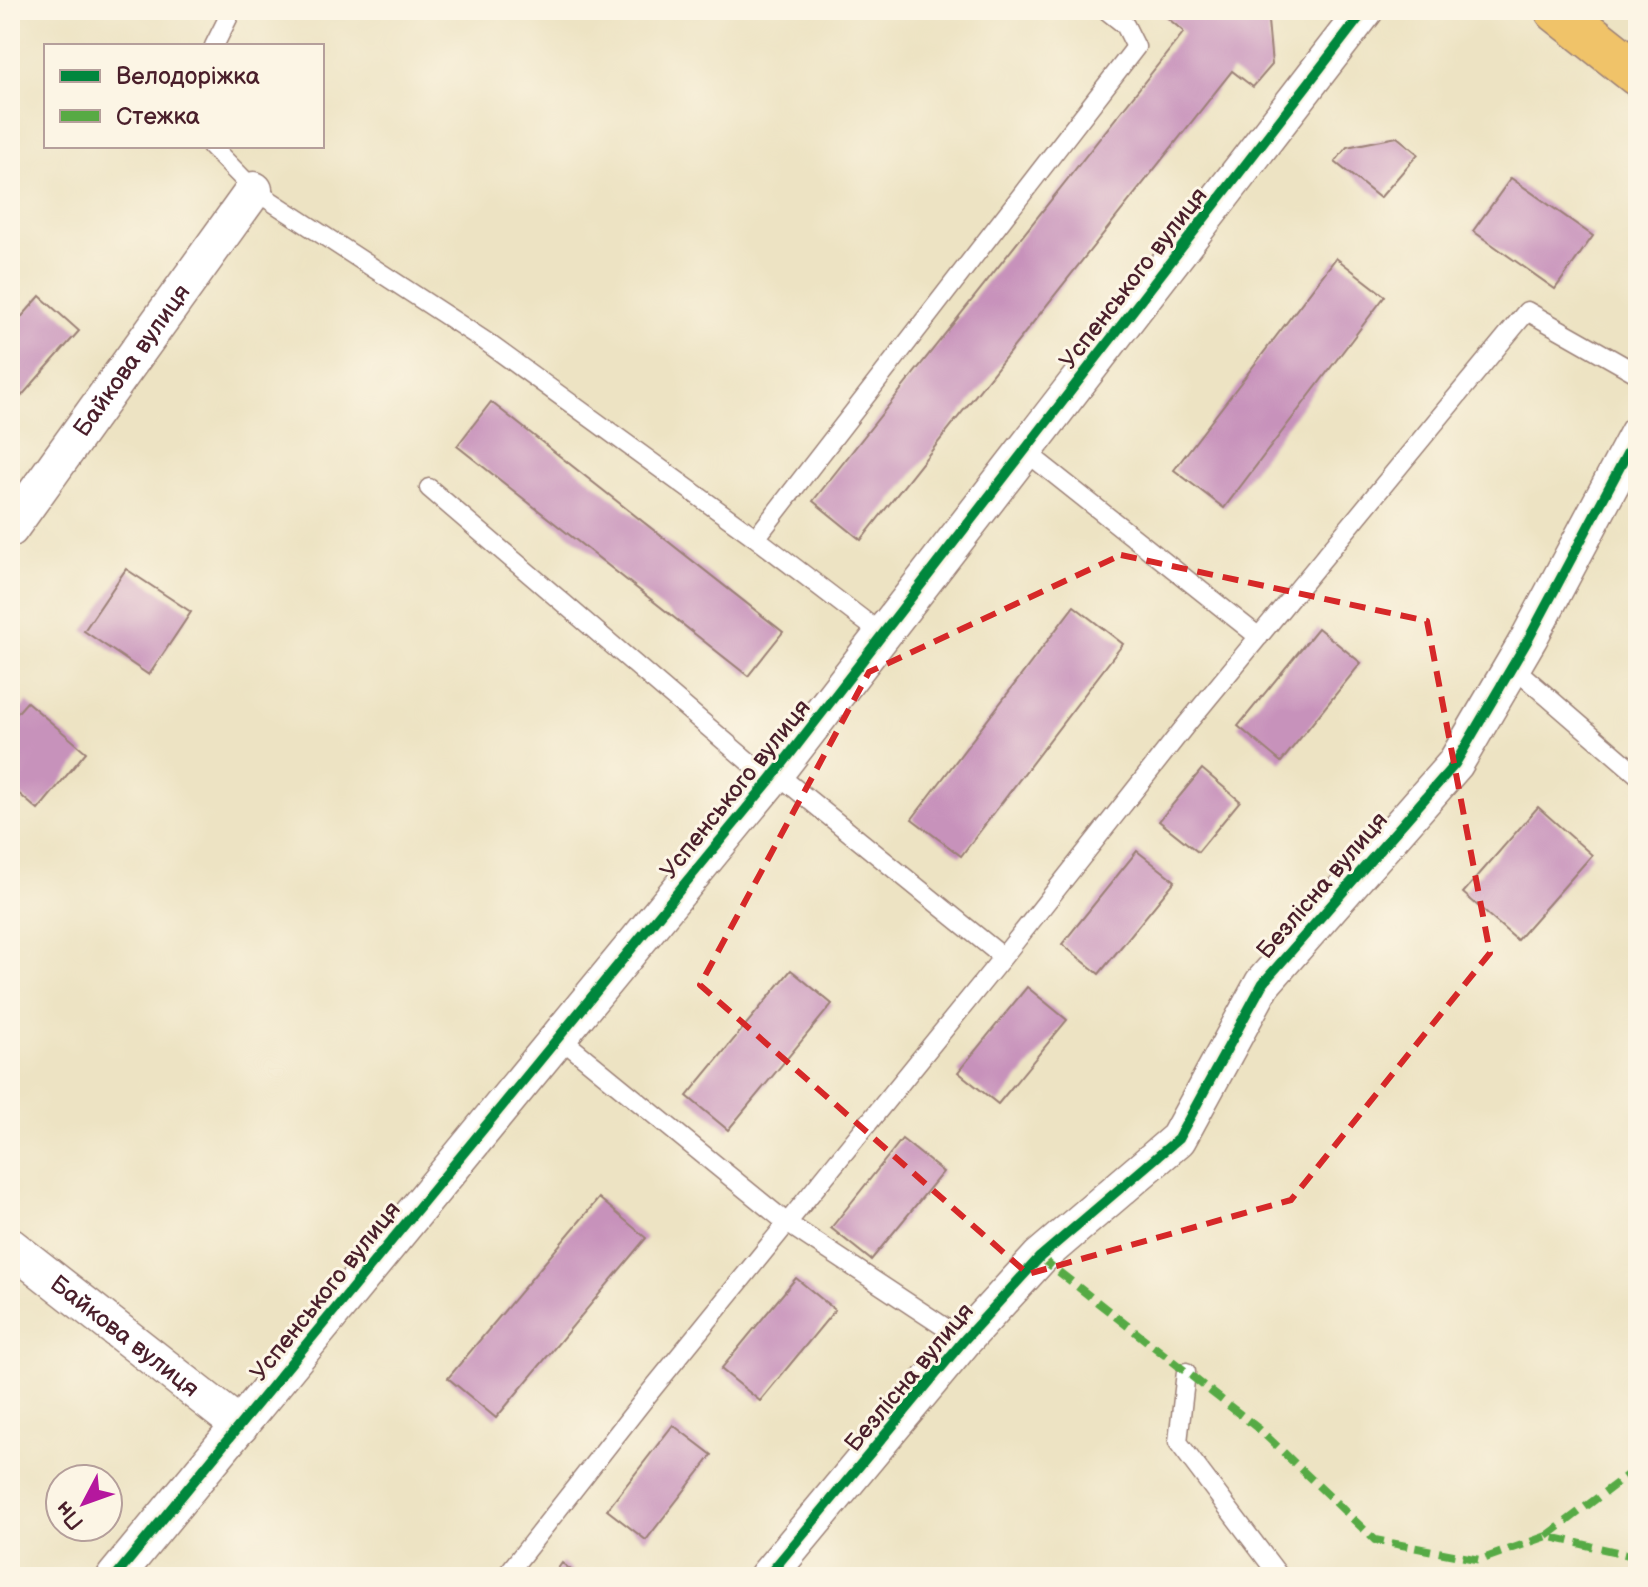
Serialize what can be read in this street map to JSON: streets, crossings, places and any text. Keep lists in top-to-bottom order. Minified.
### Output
{"streets":{"street":["Успенського вулиця","Байкова вулиця","Безлісна вулиця"]},"crossings":[["Успенського вулиця","Байкова вулиця"]],"legend":["Велодоріжка","Стежка"],"north":"bottom left"}
